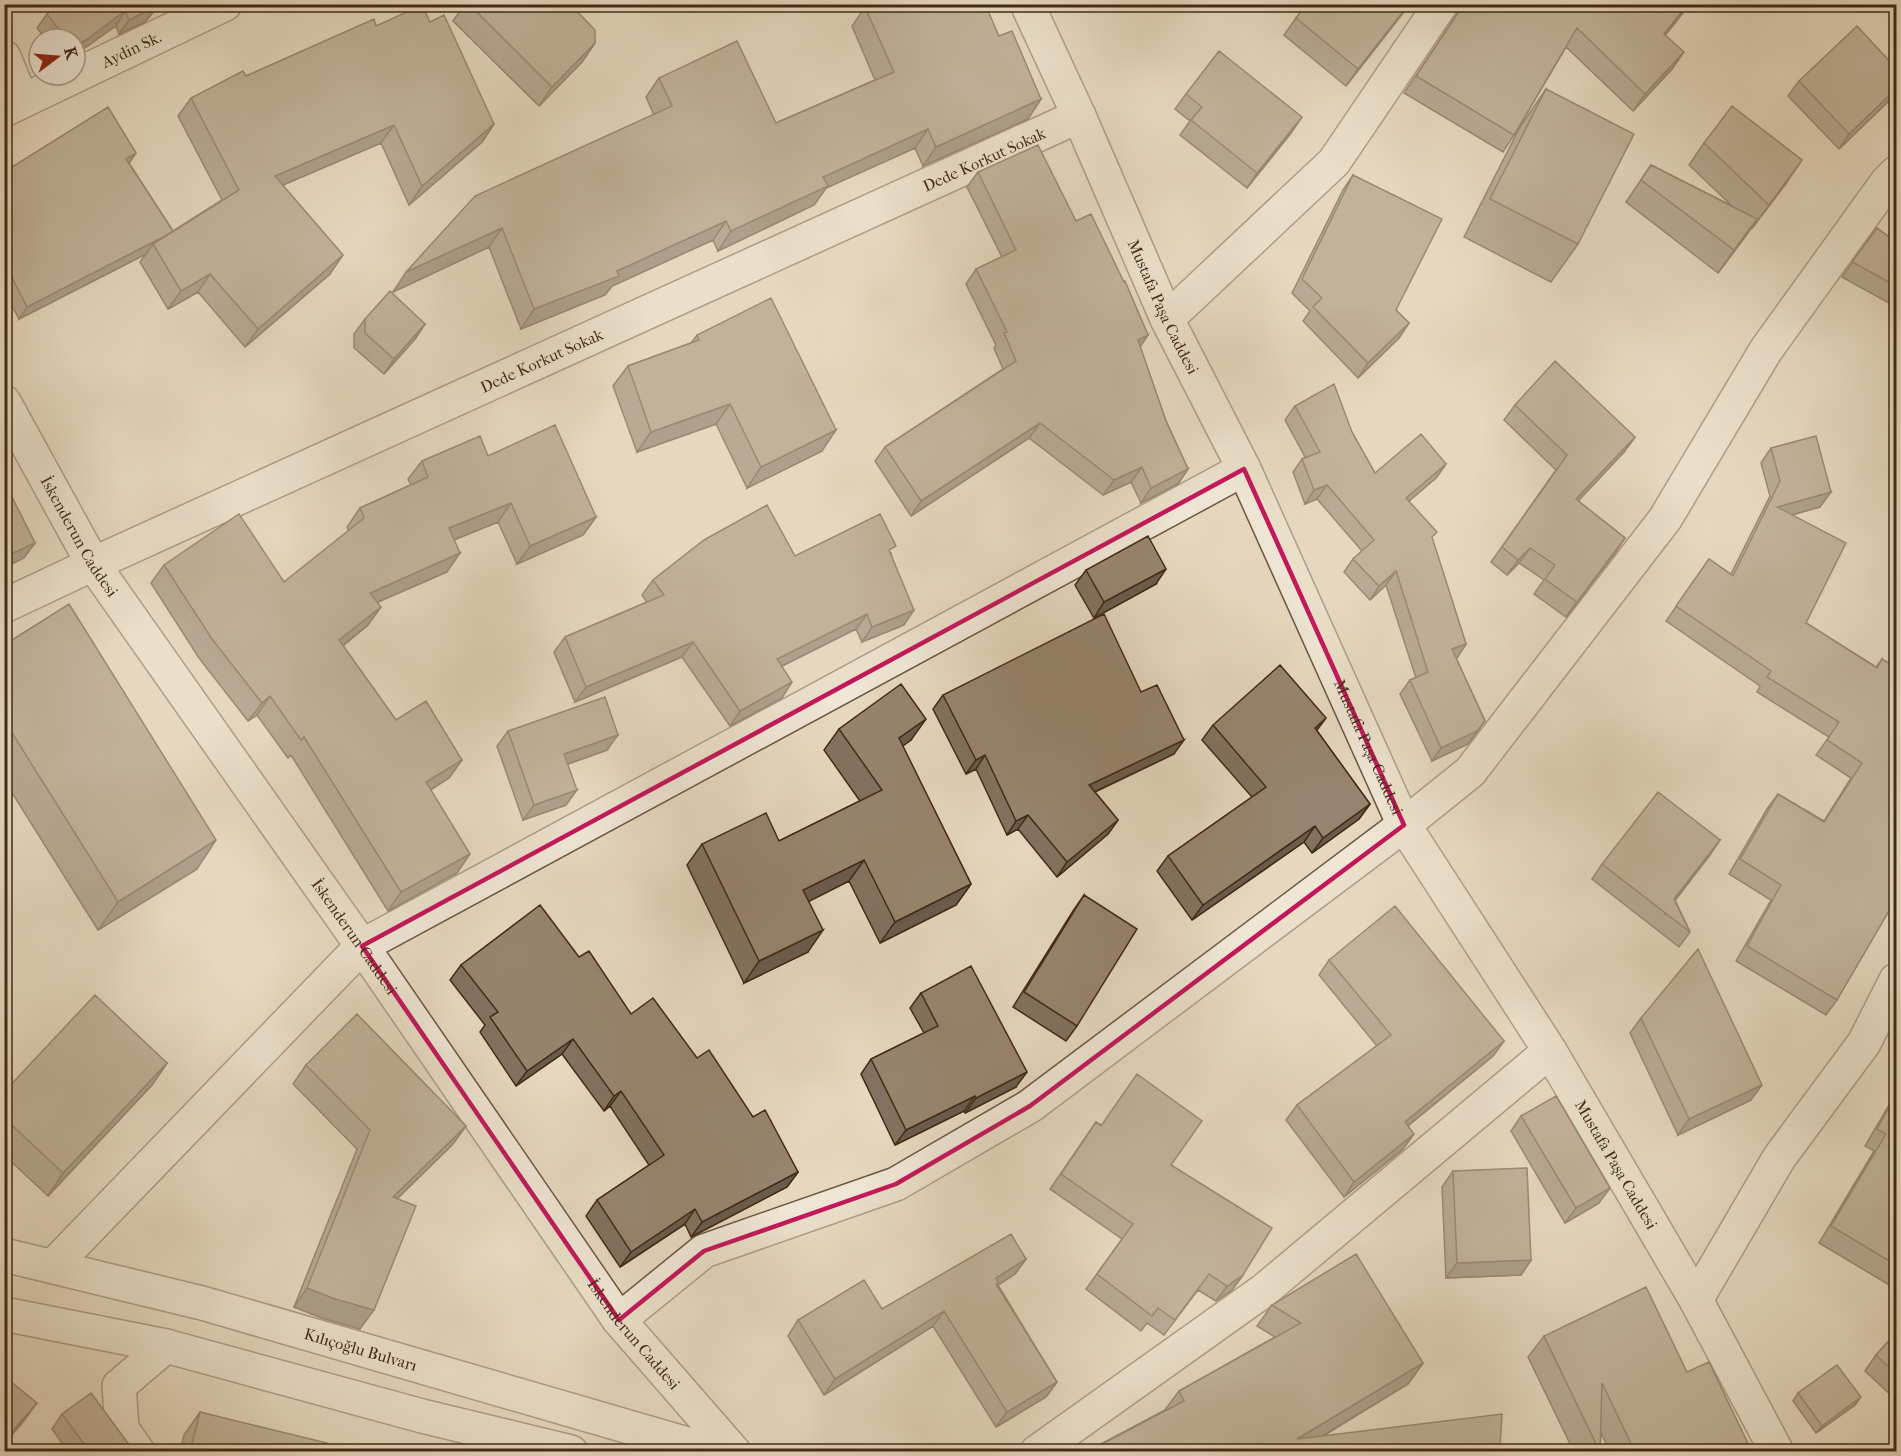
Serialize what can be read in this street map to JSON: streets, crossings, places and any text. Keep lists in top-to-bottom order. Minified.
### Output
{"streets":{"street":["Aydin Sk.","Dede Korkut Sokak","Mustafa Paşa Caddesi","İskenderun Caddesi","Kılıçoğlu Bulvarı"]},"crossings":[["Dede Korkut Sokak","Mustafa Paşa Caddesi"],["Dede Korkut Sokak","İskenderun Caddesi"]],"north":"right"}
